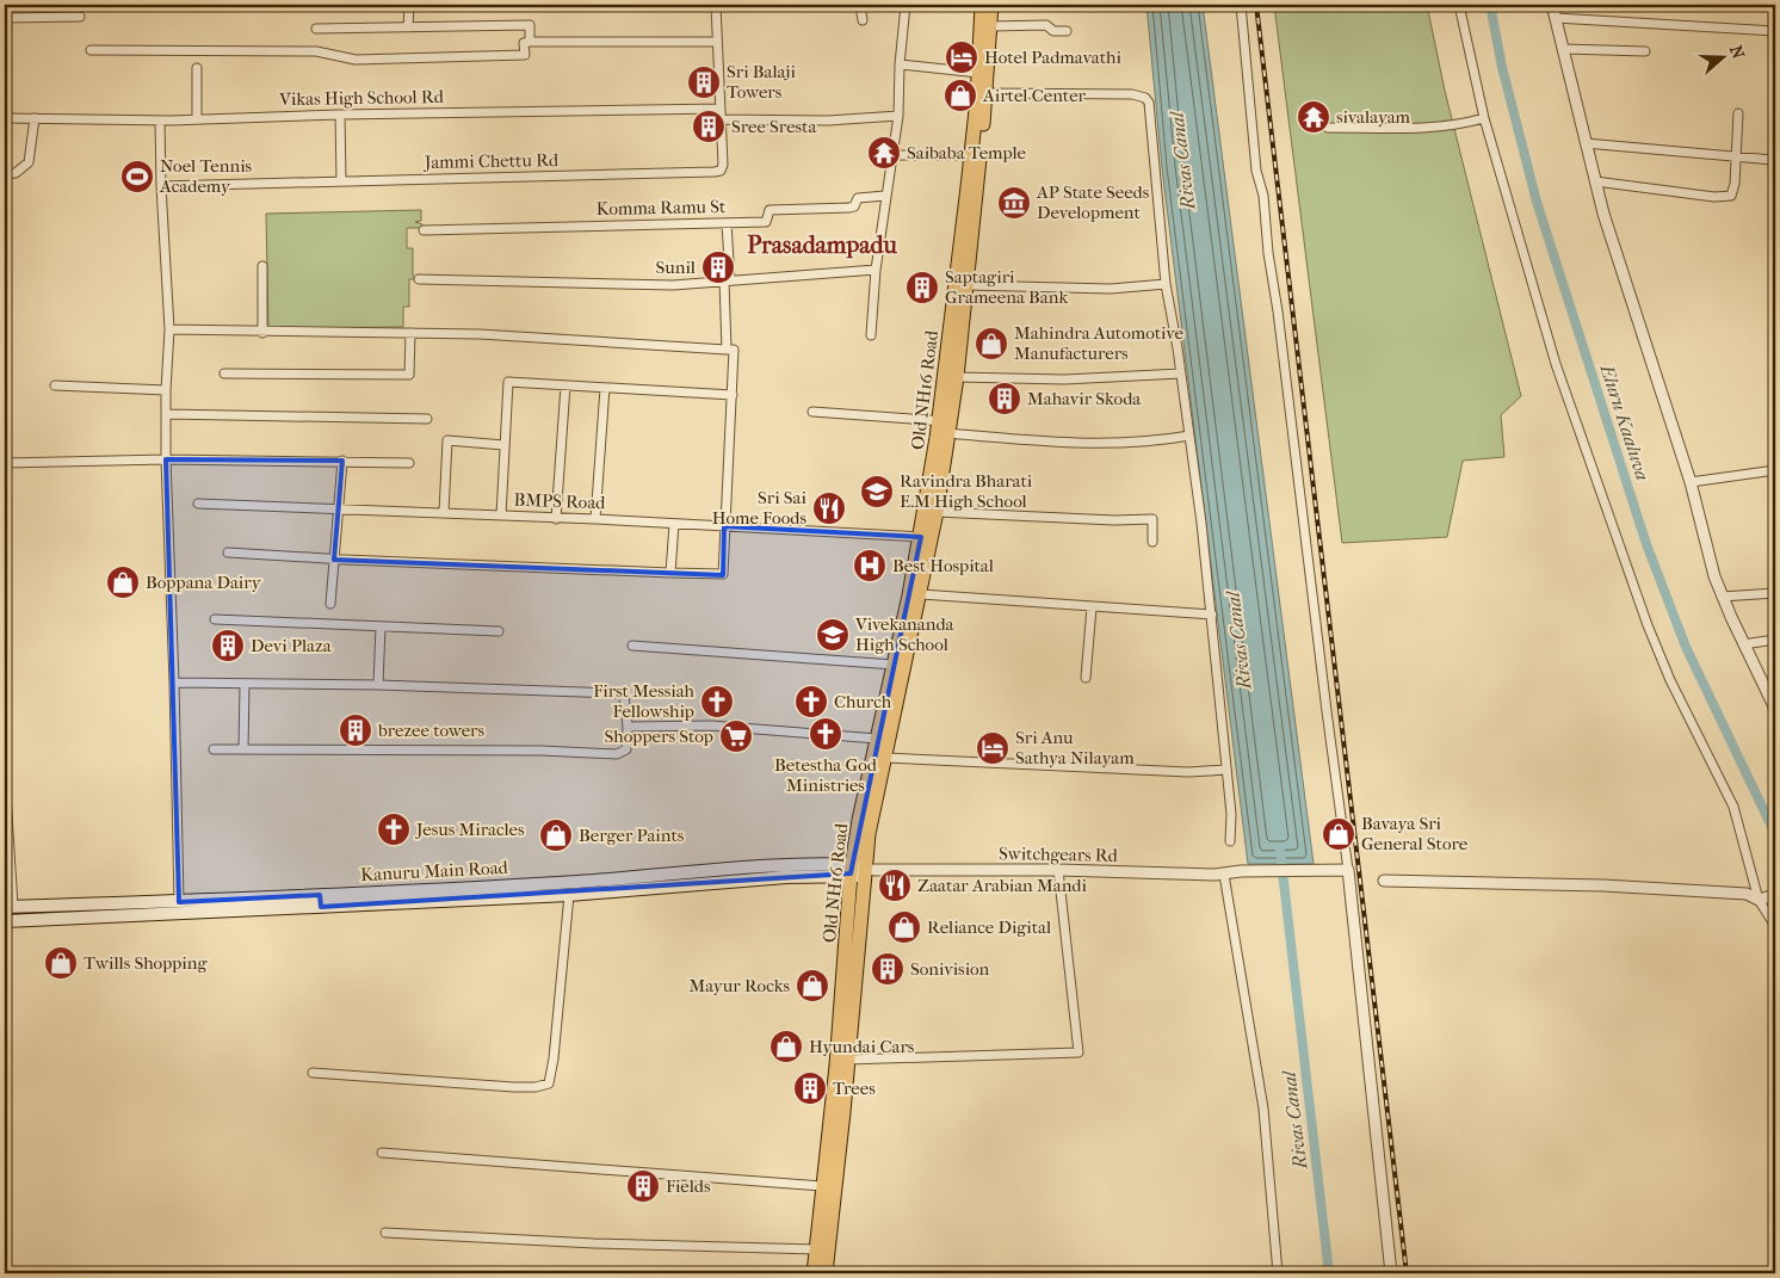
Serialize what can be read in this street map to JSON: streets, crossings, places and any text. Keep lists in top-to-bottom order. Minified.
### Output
{"streets":{"main road":["Old NH16 Road","Kanuru Main Road"],"street":["Vikas High School Rd","Jammi Chettu Rd","Komma Ramu St","BMPS Road","Switchgears Rd"]},"crossings":[["Vikas High School Rd","Jammi Chettu Rd"],["Old NH16 Road","BMPS Road"],["Old NH16 Road","Switchgears Rd"],["Old NH16 Road","Kanuru Main Road"],["Switchgears Rd","Kanuru Main Road"]],"districts":["Prasadampadu"],"water":["Rivas Canal","Eluru Kaaluva"],"places":{"hotel":["Hotel Padmavathi","Sri Anu Sathya Nilayam"],"building":["Sri Balaji Towers","Sree Sresta","Sunil","Saptagiri Grameena Bank","Mahavir Skoda","Devi Plaza","brezee towers","Sonivision","Trees","Fields"],"shop":["Airtel Center","Mahindra Automotive Manufacturers","Boppana Dairy","Bavaya Sri General Store","Berger Paints","Reliance Digital","Twills Shopping","Mayur Rocks","Hyundai Cars"],"temple":["sivalayam","Saibaba Temple"],"sports":["Noel Tennis Academy"],"museum":["AP State Seeds Development"],"school or university":["Ravindra Bharati E.M High School","Vivekananda High School"],"restaurant":["Sri Sai Home Foods","Zaatar Arabian Mandi"],"hospital":["Best Hospital"],"church":["First Messiah Fellowship","Church","Betestha God Ministries","Jesus Miracles"],"supermarket":["Shoppers Stop"]},"north":"right"}
